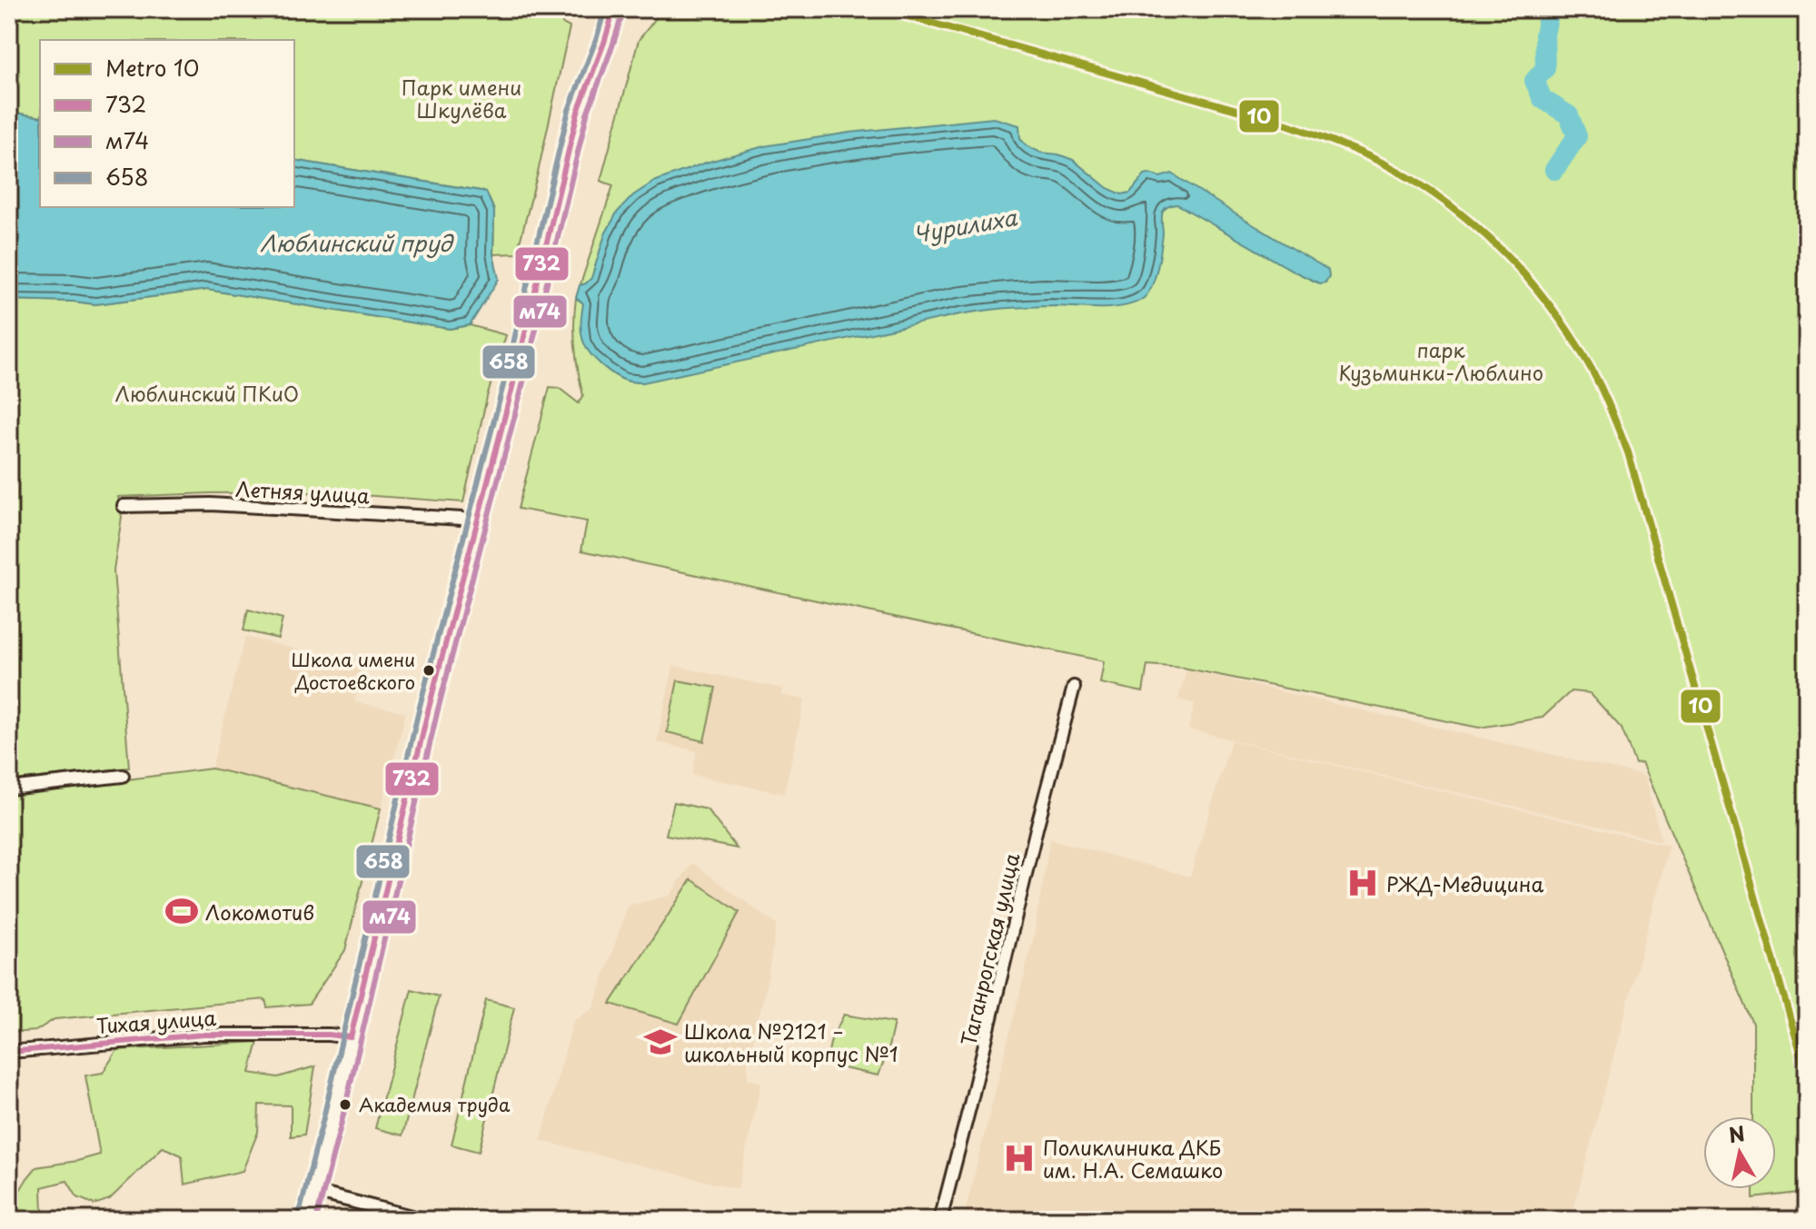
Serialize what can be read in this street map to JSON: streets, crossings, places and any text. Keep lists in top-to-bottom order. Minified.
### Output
{"streets":{"street":["Летняя улица","Таганрогская улица","Тихая улица"]},"water":["Чурилиха","Люблинский пруд"],"parks":["Парк имени Шкулёва","парк Кузьминки-Люблино","Люблинский ПКиО"],"places":{"other":["Школа имени Достоевского","Академия труда"],"hospital":["РЖД-Медицина","Поликлиника ДКБ им. Н.А. Семашко"],"sports":["Локомотив"],"school or university":["Школа №2121 – школьный корпус №1"]},"lines":["metro line 10","transit line 732","transit line 658","transit line м74"],"legend":["Metro 10","732","м74","658"],"north":"top"}
